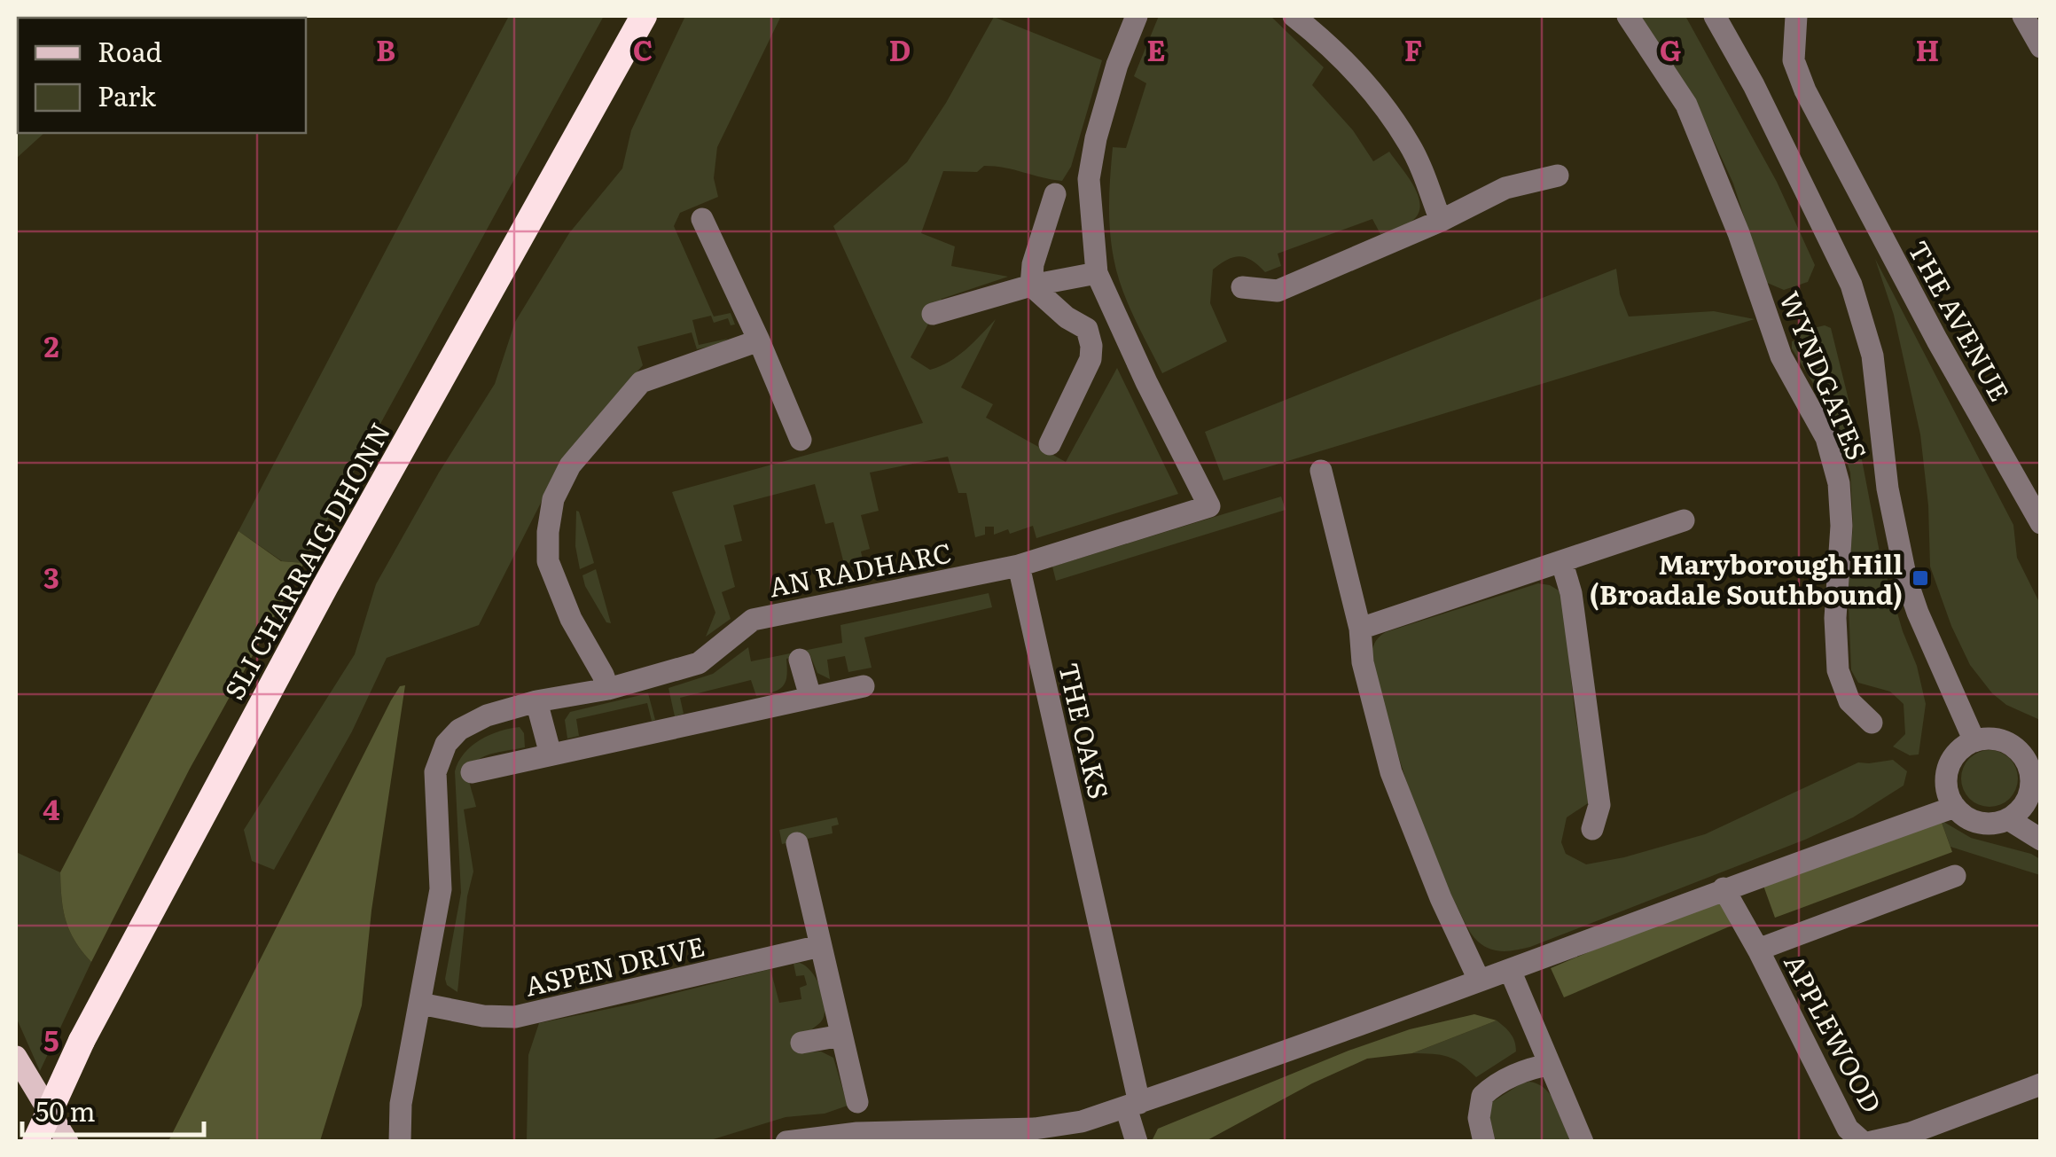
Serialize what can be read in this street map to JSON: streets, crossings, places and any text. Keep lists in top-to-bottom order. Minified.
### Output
{"streets":{"highway":["SLI CHARRAIG DHONN"],"street":["THE AVENUE","WYNDGATES","AN RADHARC","THE OAKS","ASPEN DRIVE","APPLEWOOD"]},"crossings":[["AN RADHARC","THE OAKS"]],"places":{"transit":["Maryborough Hill (Broadale Southbound)"]},"legend":["Road","Park"],"scale_bar":"50 m","grid":{"columns":["B","C","D","E","F","G","H"],"rows":["2","3","4","5"]}}
